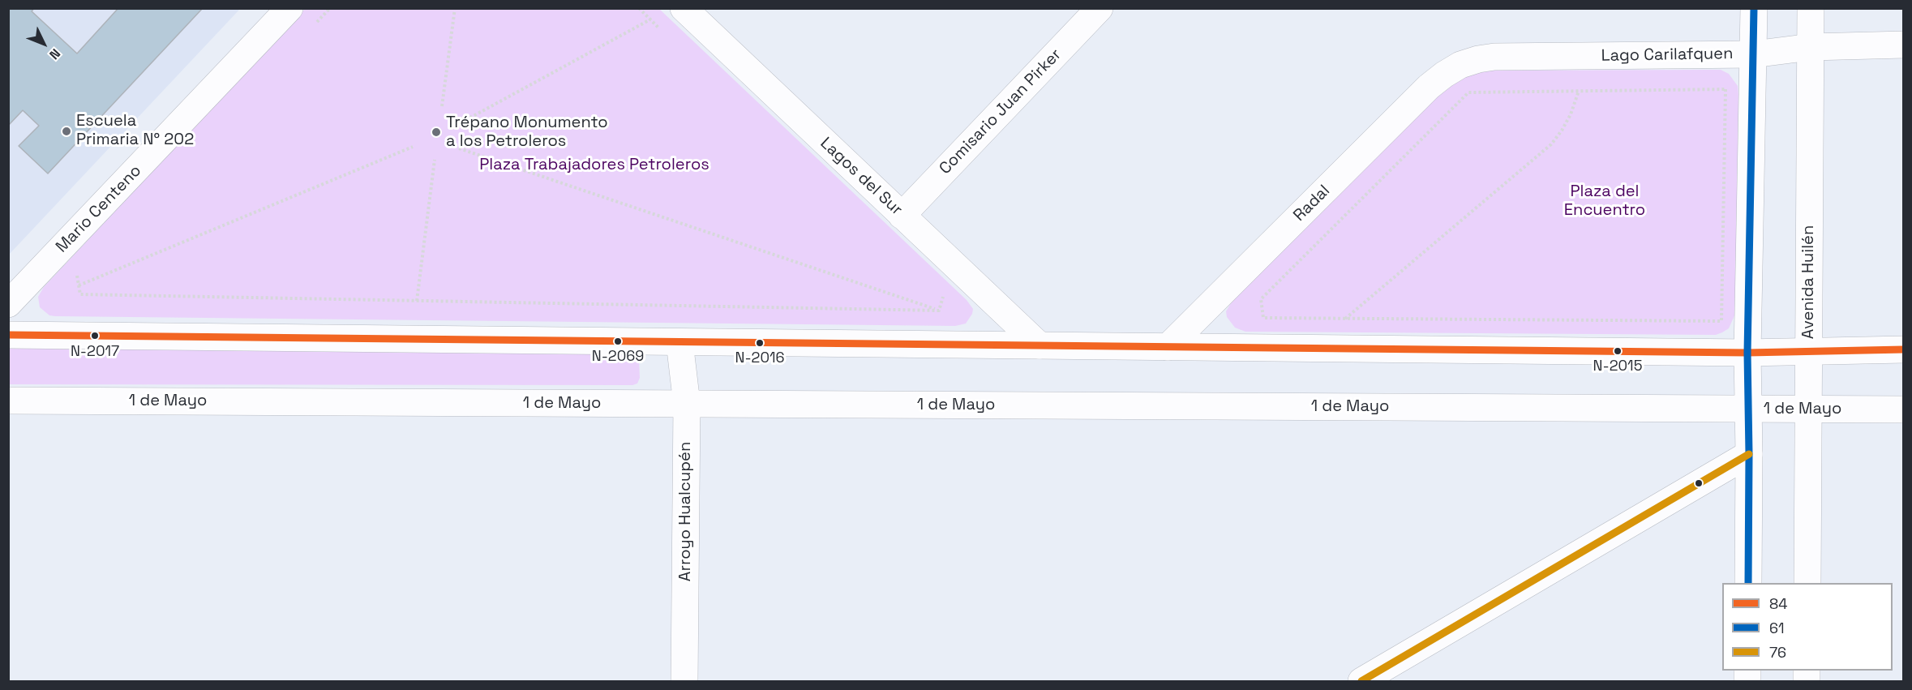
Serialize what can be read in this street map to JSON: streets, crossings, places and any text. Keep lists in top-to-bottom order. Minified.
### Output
{"streets":{"street":["Lago Carilafquen","Comisario Juan Pirker","Lagos del Sur","Radal","Mario Centeno","Avenida Huilén","1 de Mayo","Arroyo Hualcupén"]},"crossings":[["Lago Carilafquen","Radal"],["Lago Carilafquen","Avenida Huilén"],["Comisario Juan Pirker","Lagos del Sur"],["Avenida Huilén","1 de Mayo"],["1 de Mayo","Arroyo Hualcupén"]],"parks":["Plaza Trabajadores Petroleros","Plaza del Encuentro"],"places":["Escuela Primaria N° 202","Trépano Monumento a los Petroleros","N-2017","N-2069","N-2016","N-2015"],"lines":["transit line 61","transit line 84","transit line 76"],"legend":["84","61","76"],"north":"bottom right"}
